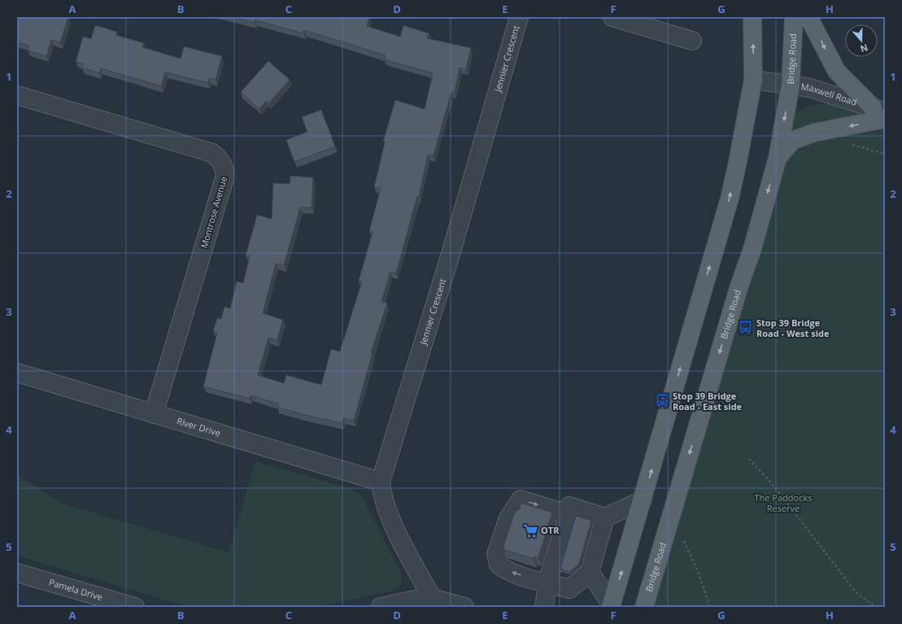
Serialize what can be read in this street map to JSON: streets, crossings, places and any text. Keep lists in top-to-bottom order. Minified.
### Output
{"streets":{"main road":["Bridge Road"],"street":["Jennier Crescent","Maxwell Road","Montrose Avenue","River Drive","Pamela Drive"]},"crossings":[["Jennier Crescent","River Drive"],["Bridge Road","Maxwell Road"],["Montrose Avenue","River Drive"]],"parks":["The Paddocks Reserve"],"places":{"bus stop":["Stop 39 Bridge Road - West side","Stop 39 Bridge Road - East side"],"supermarket":["OTR"]},"north":"bottom","grid":{"columns":["A","B","C","D","E","F","G","H"],"rows":["1","2","3","4","5"]}}
